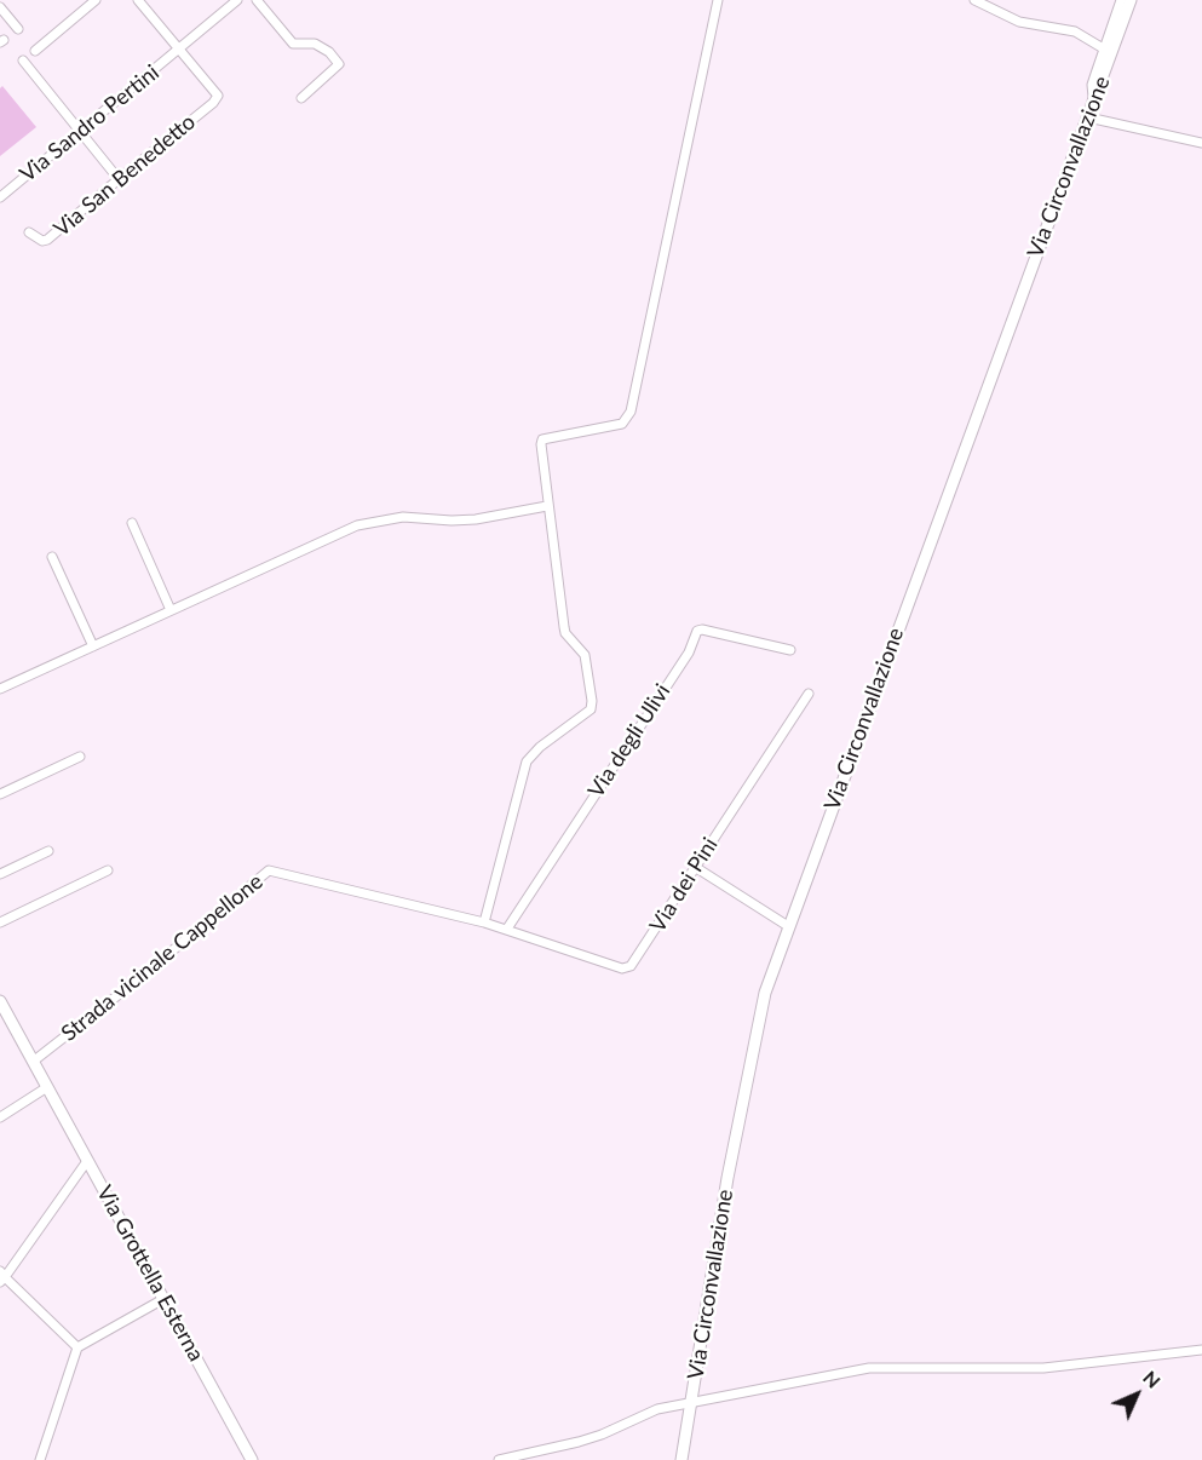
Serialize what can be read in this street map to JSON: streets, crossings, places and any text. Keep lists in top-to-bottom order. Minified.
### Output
{"streets":{"main road":["Via Circonvallazione","Via Grottella Esterna"],"street":["Via Sandro Pertini","Via San Benedetto","Via degli Ulivi","Via dei Pini","Strada vicinale Cappellone"]},"crossings":[["Via Sandro Pertini","Via San Benedetto"],["Via degli Ulivi","Via dei Pini"],["Via degli Ulivi","Strada vicinale Cappellone"],["Via dei Pini","Strada vicinale Cappellone"],["Strada vicinale Cappellone","Via Grottella Esterna"]],"north":"top right"}
